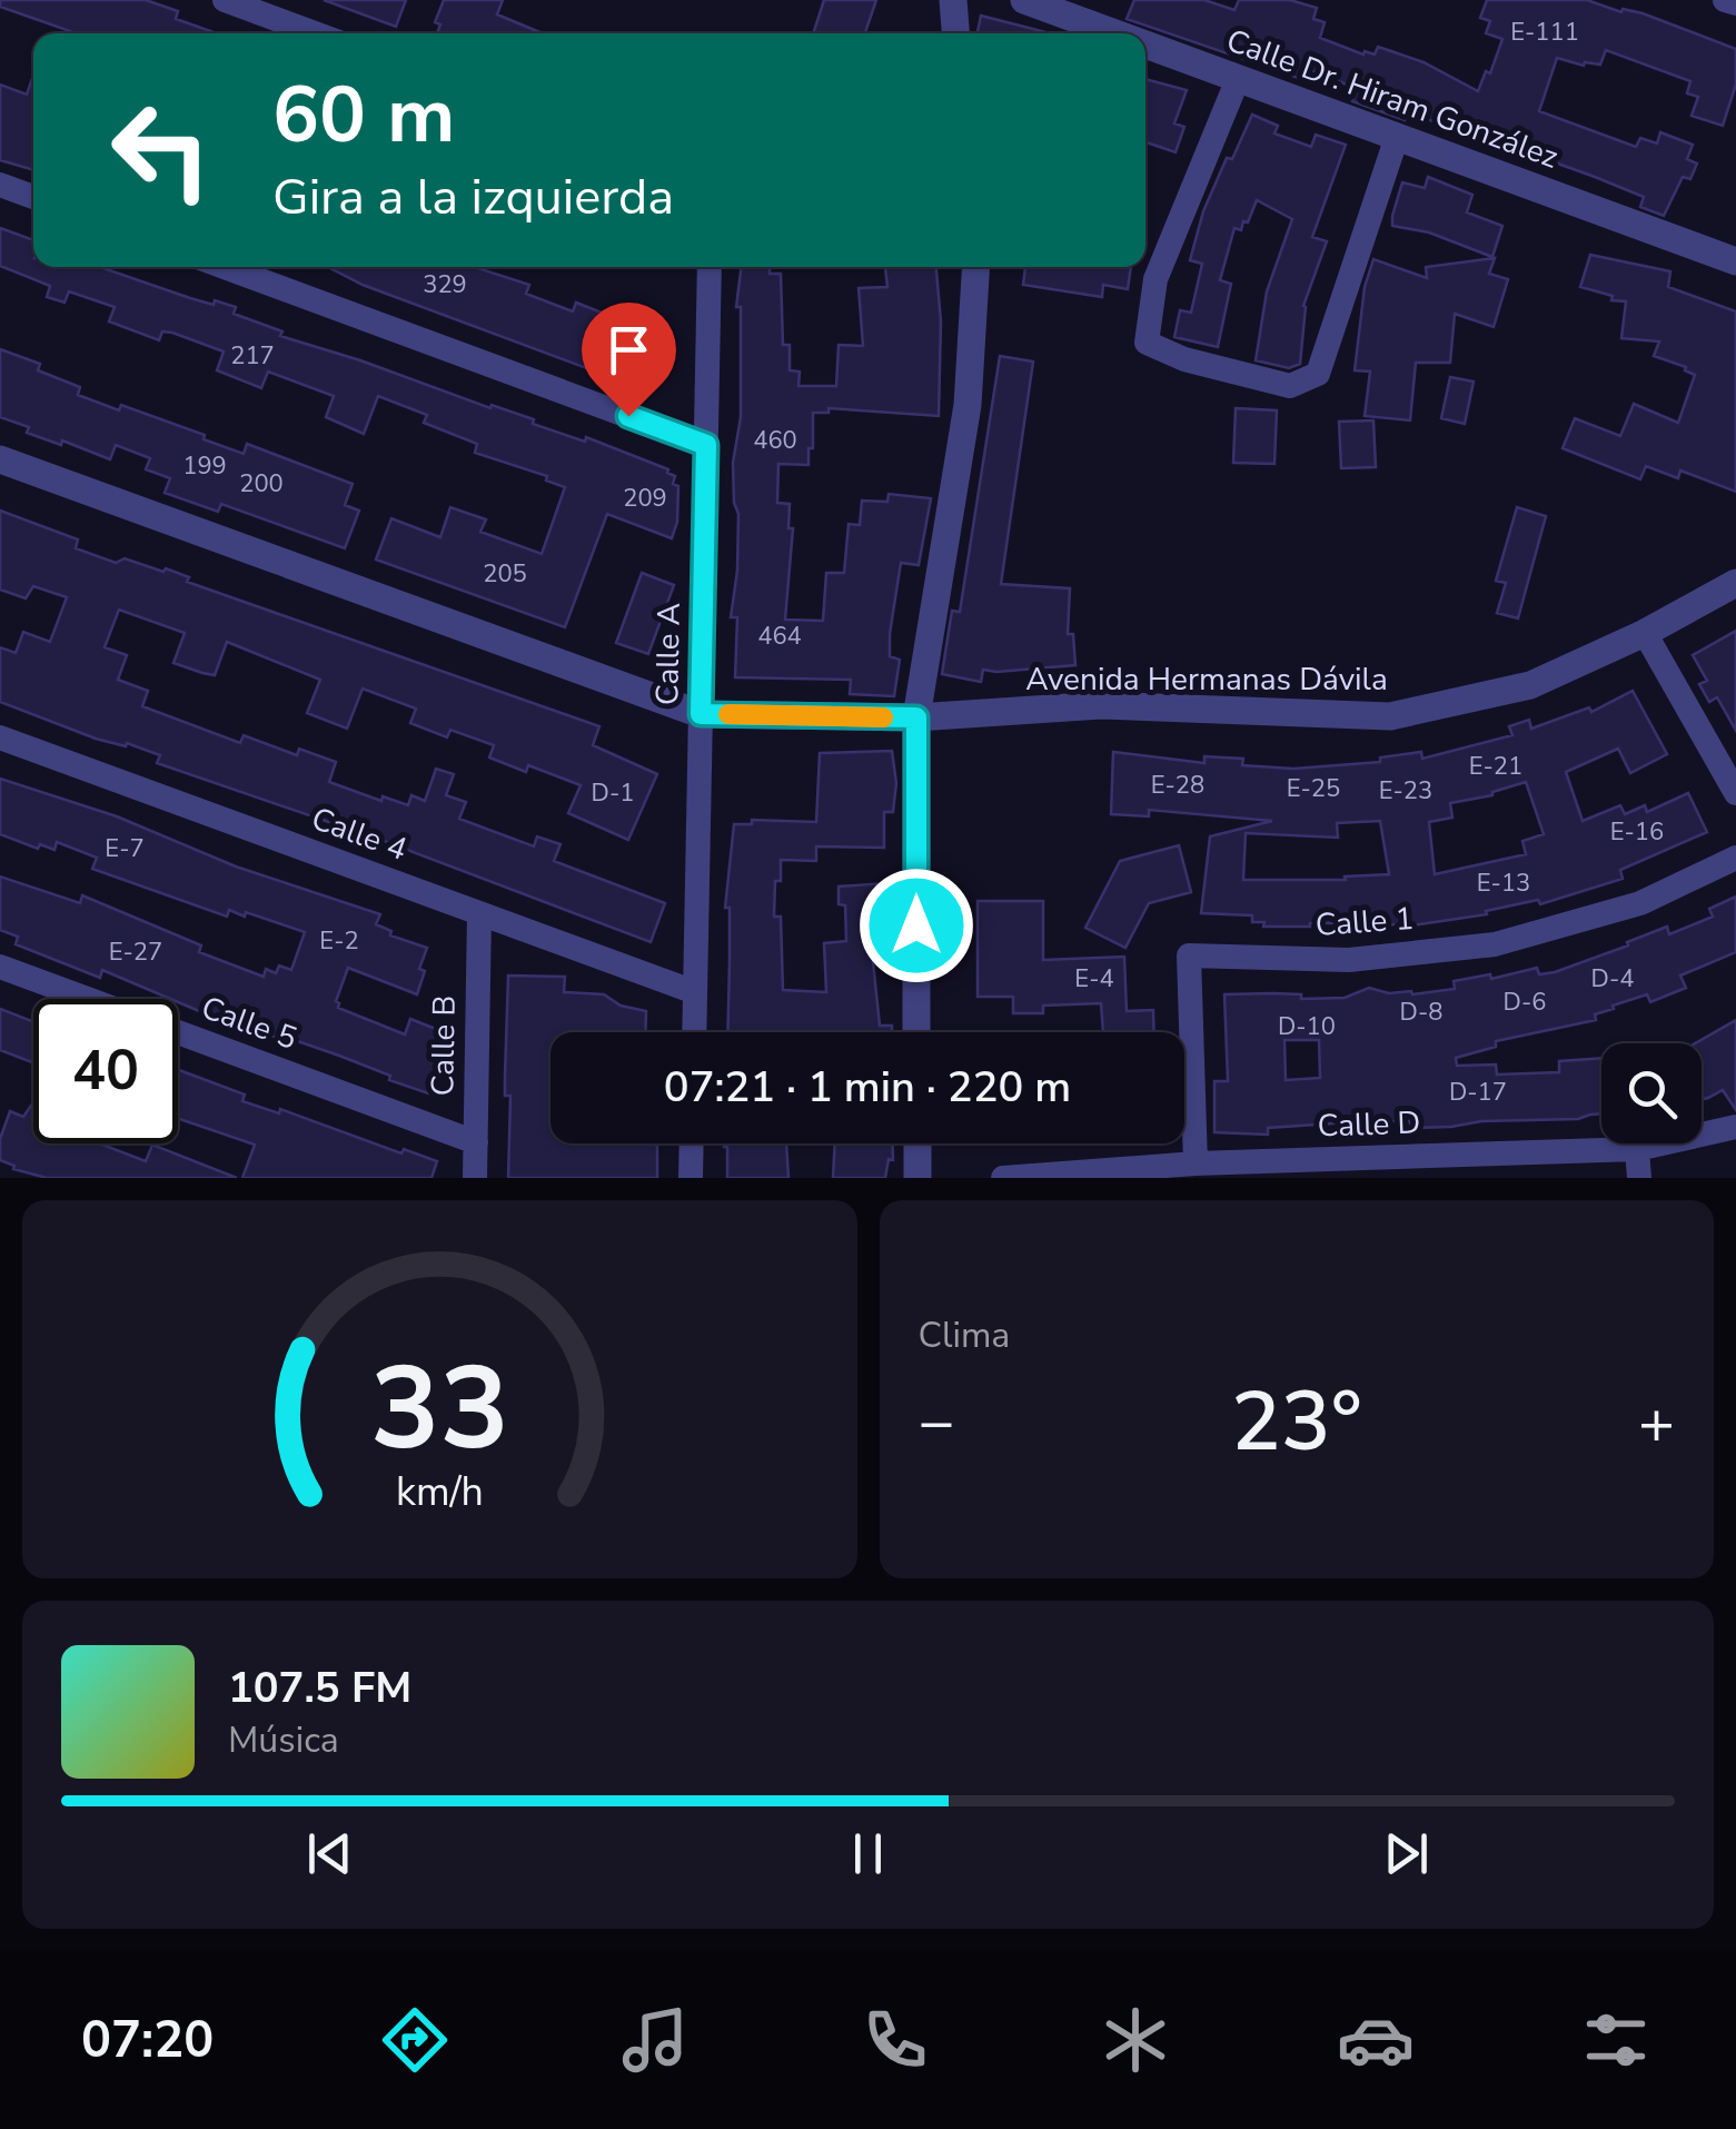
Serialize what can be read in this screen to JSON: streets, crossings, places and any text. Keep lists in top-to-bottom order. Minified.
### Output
{"streets":{"street":["Calle Dr. Hiram González","Calle A","Avenida Hermanas Dávila","Calle 4","Calle 1","Calle 5","Calle B","Calle D"]},"crossings":[["Calle A","Avenida Hermanas Dávila"],["Calle A","Calle 4"],["Calle 4","Calle B"],["Calle 1","Calle D"],["Calle 5","Calle B"]],"house_numbers":["E-111","329","217","460","199","200","209","205","464","E-21","E-28","E-25","E-23","D-1","E-16","E-7","E-13","E-2","E-27","E-4","D-4","D-6","D-8","D-10","D-17"],"page":{"turn":["60 m","Gira a la izquierda"],"limit":"40","trip":"07:21 · 1 min · 220 m","tile":"Clima","heat":["−","23°","+"],"song":["107.5 FM","Música"],"tabs":"07:20","gauge":["33","km/h"]}}
